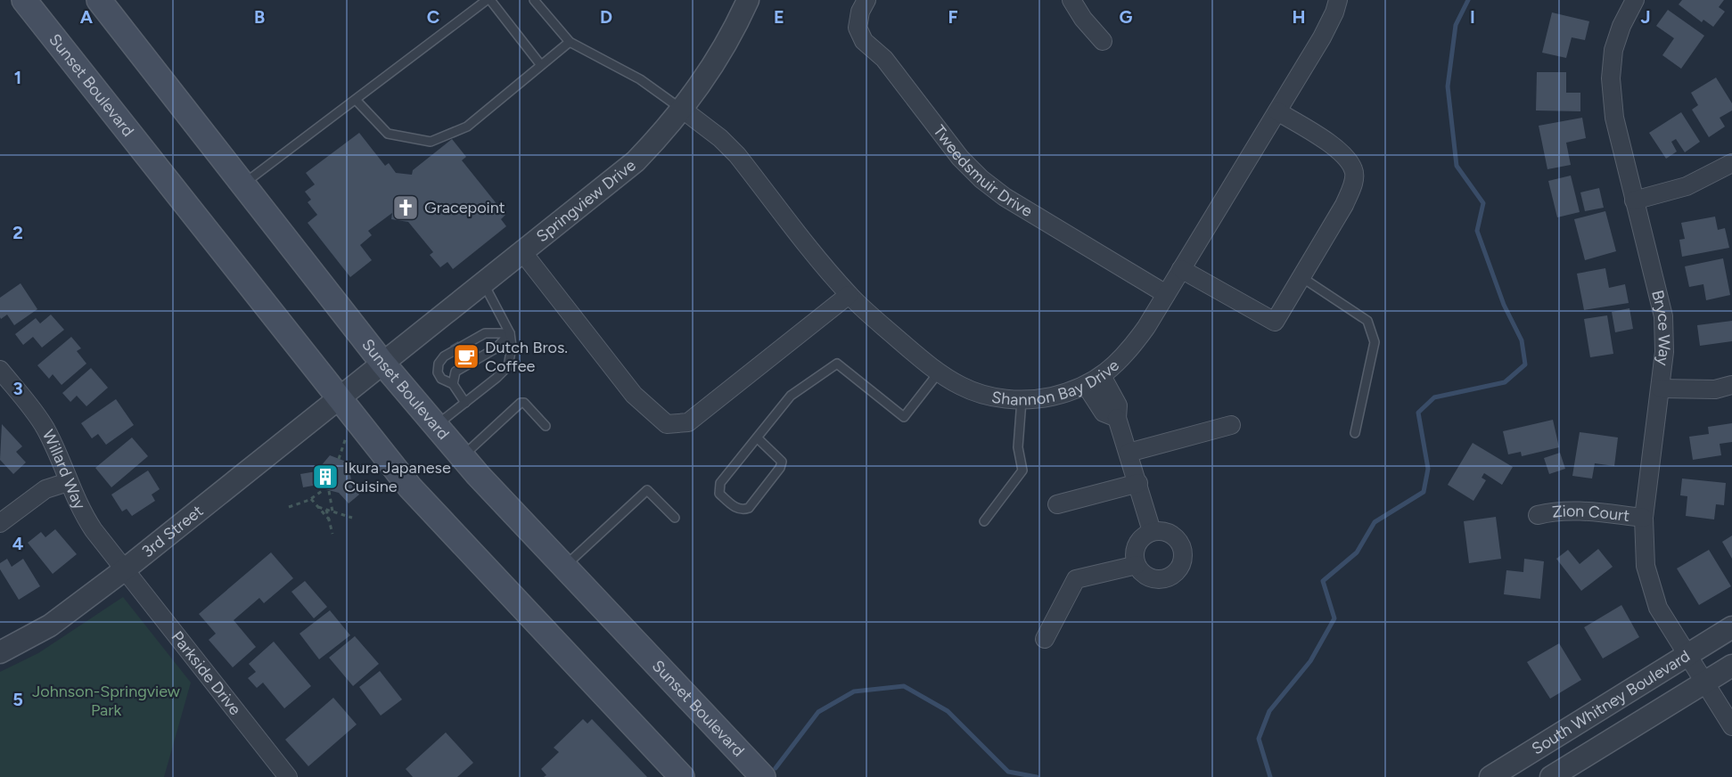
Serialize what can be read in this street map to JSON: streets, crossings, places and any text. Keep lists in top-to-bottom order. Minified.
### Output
{"streets":{"main road":["Sunset Boulevard"],"street":["Tweedsmuir Drive","Springview Drive","Bryce Way","Shannon Bay Drive","Willard Way","Zion Court","3rd Street","Parkside Drive","South Whitney Boulevard"]},"crossings":[["Sunset Boulevard","Springview Drive"],["Sunset Boulevard","3rd Street"],["Tweedsmuir Drive","Shannon Bay Drive"],["Springview Drive","Shannon Bay Drive"],["Springview Drive","3rd Street"],["Bryce Way","Zion Court"],["Bryce Way","South Whitney Boulevard"],["Willard Way","3rd Street"],["Willard Way","Parkside Drive"],["3rd Street","Parkside Drive"]],"parks":["Johnson-Springview Park"],"places":{"church":["Gracepoint"],"cafe":["Dutch Bros. Coffee"],"building":["Ikura Japanese Cuisine"]},"grid":{"columns":["A","B","C","D","E","F","G","H","I","J"],"rows":["1","2","3","4","5"]}}
